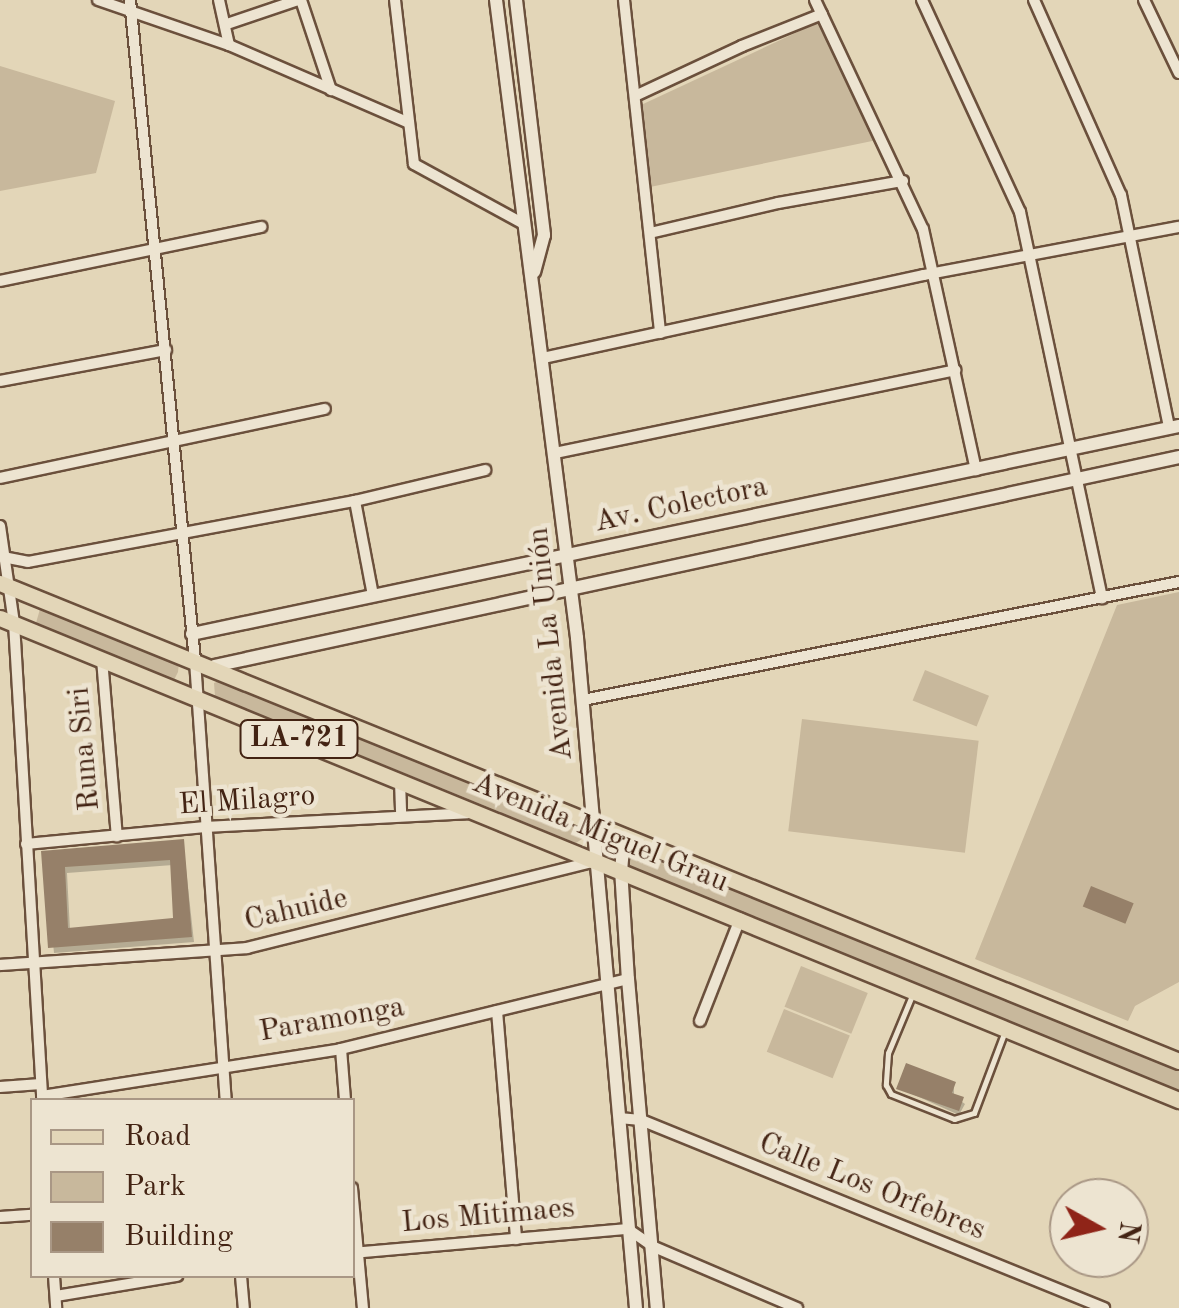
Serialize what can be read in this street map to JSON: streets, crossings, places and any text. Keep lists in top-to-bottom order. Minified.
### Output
{"streets":{"main road":["LA-721","Avenida Miguel Grau"],"street":["Av. Colectora","Avenida La Unión","Runa Siri","El Milagro","Cahuide","Paramonga","Calle Los Orfebres","Los Mitimaes"]},"crossings":[["Av. Colectora","Avenida La Unión"],["Av. Colectora","Avenida Miguel Grau"],["Avenida La Unión","Avenida Miguel Grau"],["Avenida La Unión","Cahuide"],["Avenida La Unión","Paramonga"],["Avenida La Unión","Calle Los Orfebres"],["Avenida La Unión","Los Mitimaes"],["Runa Siri","El Milagro"],["Runa Siri","Avenida Miguel Grau"],["El Milagro","Avenida Miguel Grau"],["Avenida Miguel Grau","Cahuide"]],"legend":["Road","Park","Building"],"north":"right"}
